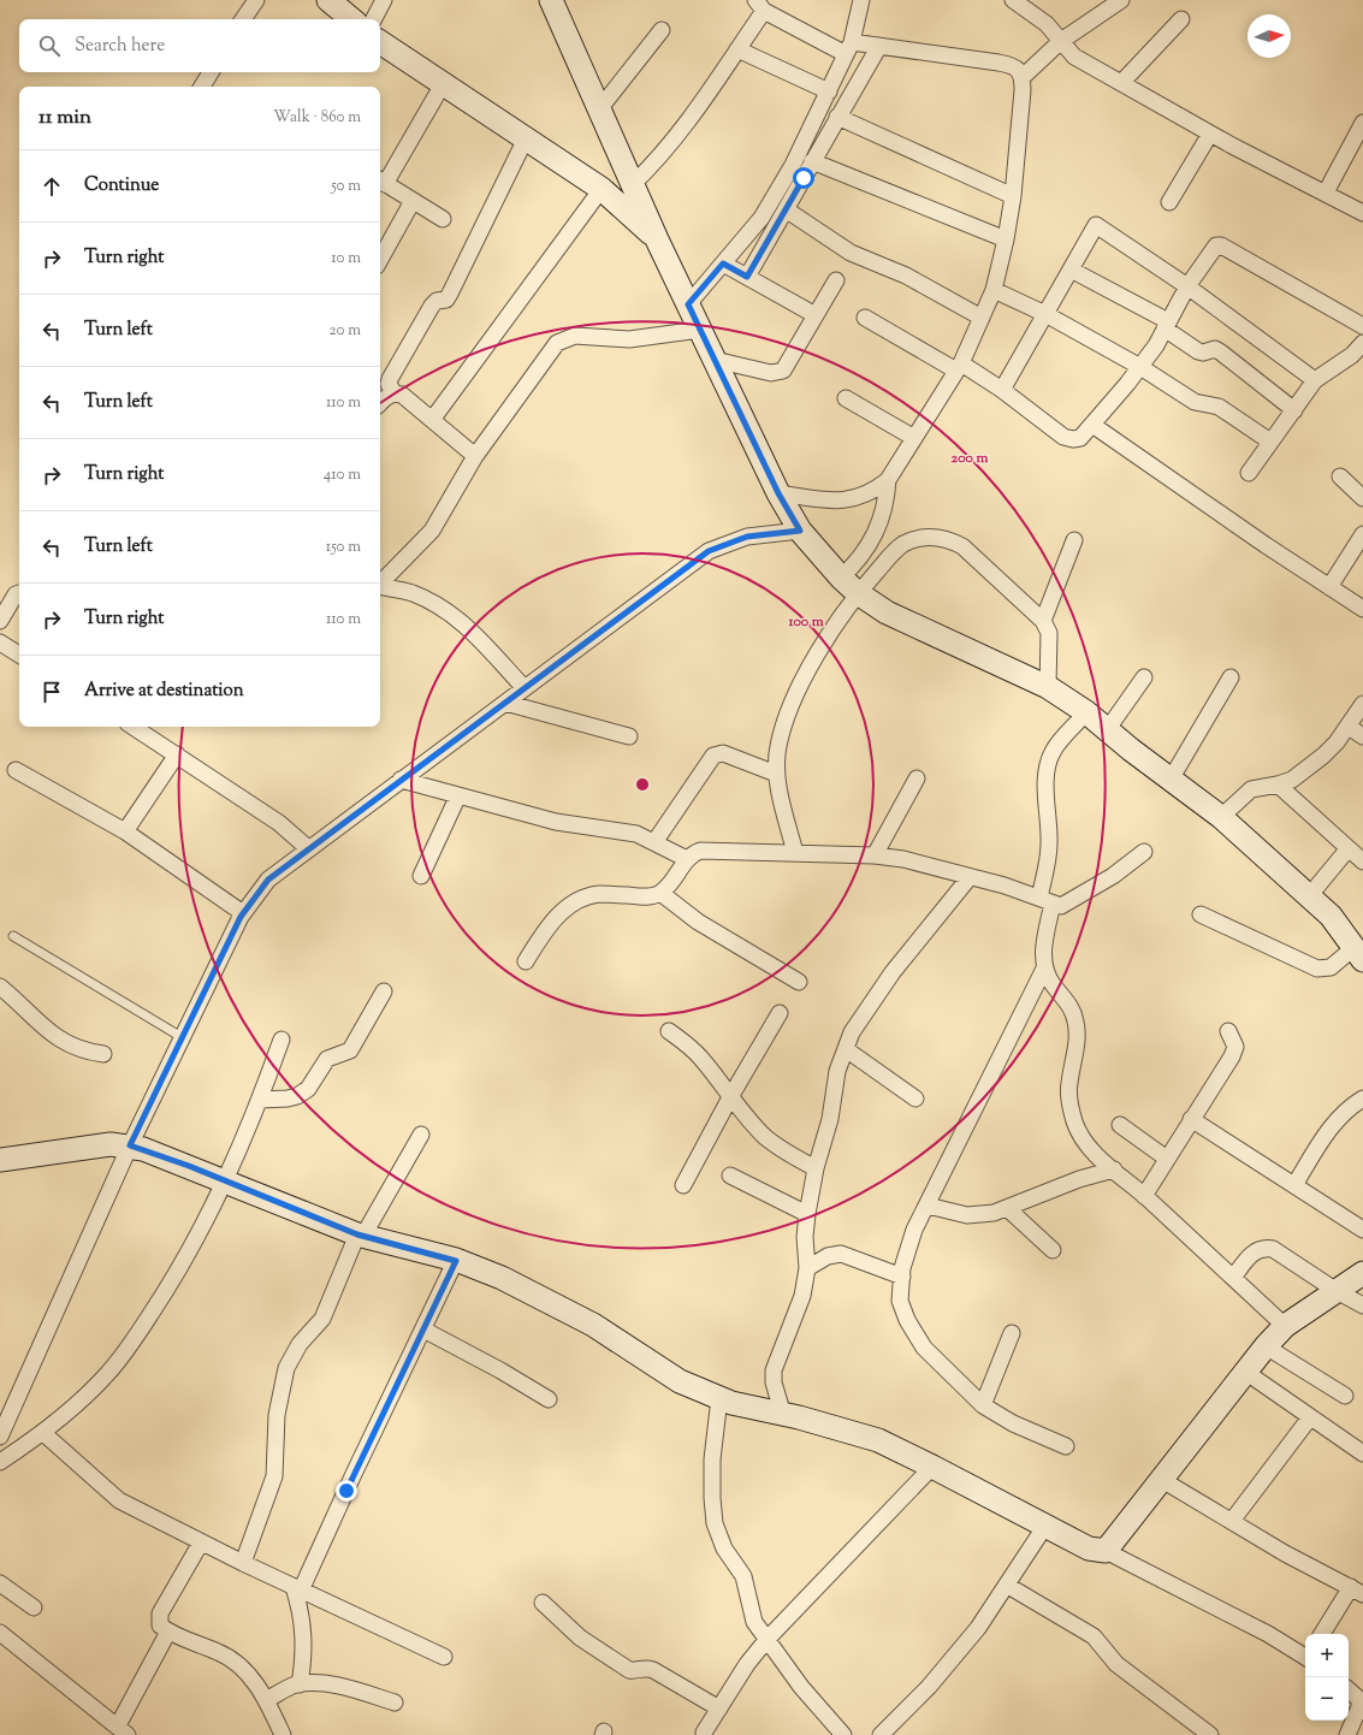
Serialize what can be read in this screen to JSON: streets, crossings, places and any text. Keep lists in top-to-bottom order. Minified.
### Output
{"north":"right","page":{"search":"Search here","heading":["11 min","Walk · 860 m"],"list":[["Continue","50 m"],["Turn right","10 m"],["Turn left","20 m"],["Turn left","110 m"],["Turn right","410 m"],["Turn left","150 m"],["Turn right","110 m"],"Arrive at destination"],"map_buttons":["+","−"]},"rings":["200 m","100 m"]}
